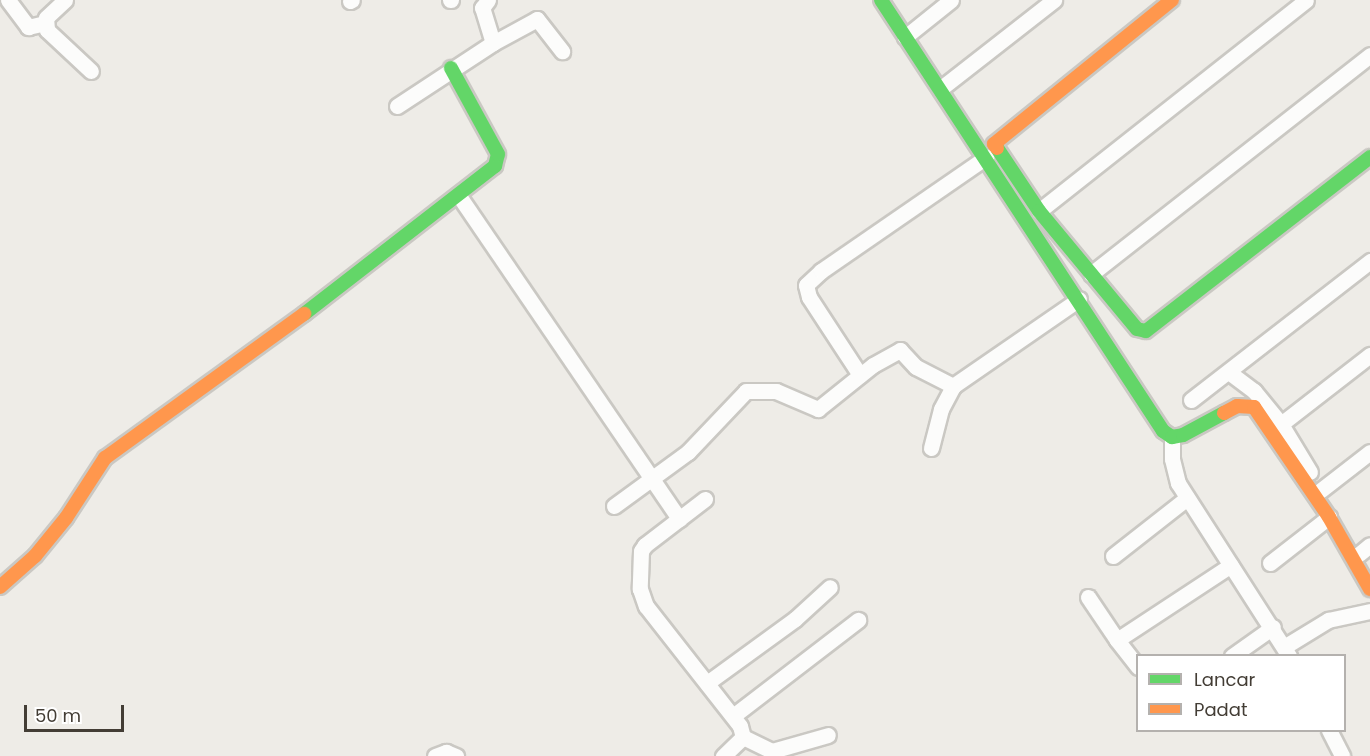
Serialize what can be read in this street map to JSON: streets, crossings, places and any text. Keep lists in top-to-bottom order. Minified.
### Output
{"legend":["Lancar","Padat"],"scale_bar":"50 m"}
